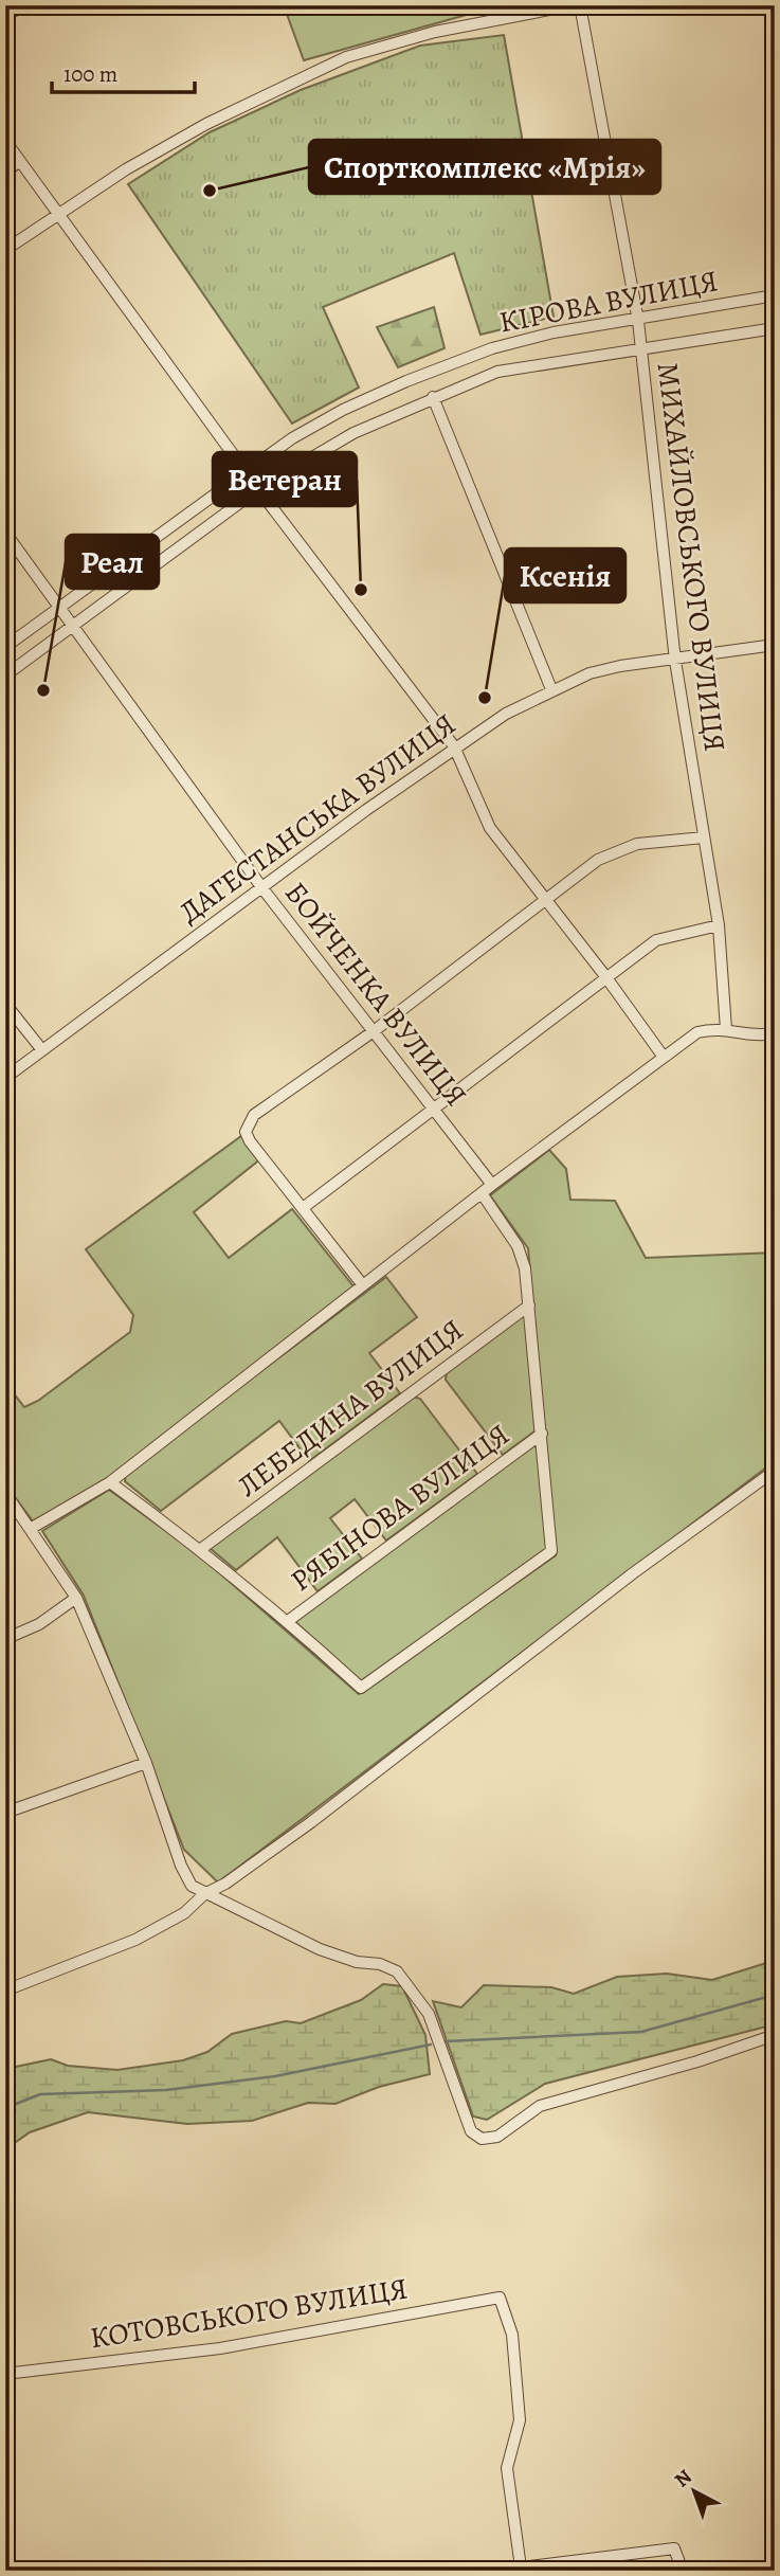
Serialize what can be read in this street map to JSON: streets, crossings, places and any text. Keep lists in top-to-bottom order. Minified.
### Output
{"streets":{"street":["КІРОВА ВУЛИЦЯ","МИХАЙЛОВСЬКОГО ВУЛИЦЯ","ДАГЕСТАНСЬКА ВУЛИЦЯ","БОЙЧЕНКА ВУЛИЦЯ","ЛЕБЕДИНА ВУЛИЦЯ","РЯБІНОВА ВУЛИЦЯ","КОТОВСЬКОГО ВУЛИЦЯ"]},"crossings":[["КІРОВА ВУЛИЦЯ","МИХАЙЛОВСЬКОГО ВУЛИЦЯ"],["КІРОВА ВУЛИЦЯ","БОЙЧЕНКА ВУЛИЦЯ"],["МИХАЙЛОВСЬКОГО ВУЛИЦЯ","ДАГЕСТАНСЬКА ВУЛИЦЯ"],["ДАГЕСТАНСЬКА ВУЛИЦЯ","БОЙЧЕНКА ВУЛИЦЯ"]],"places":["Спорткомплекс «Мрія»","Ветеран","Реал","Ксенія"],"scale_bar":"100 m","north":"top left"}
